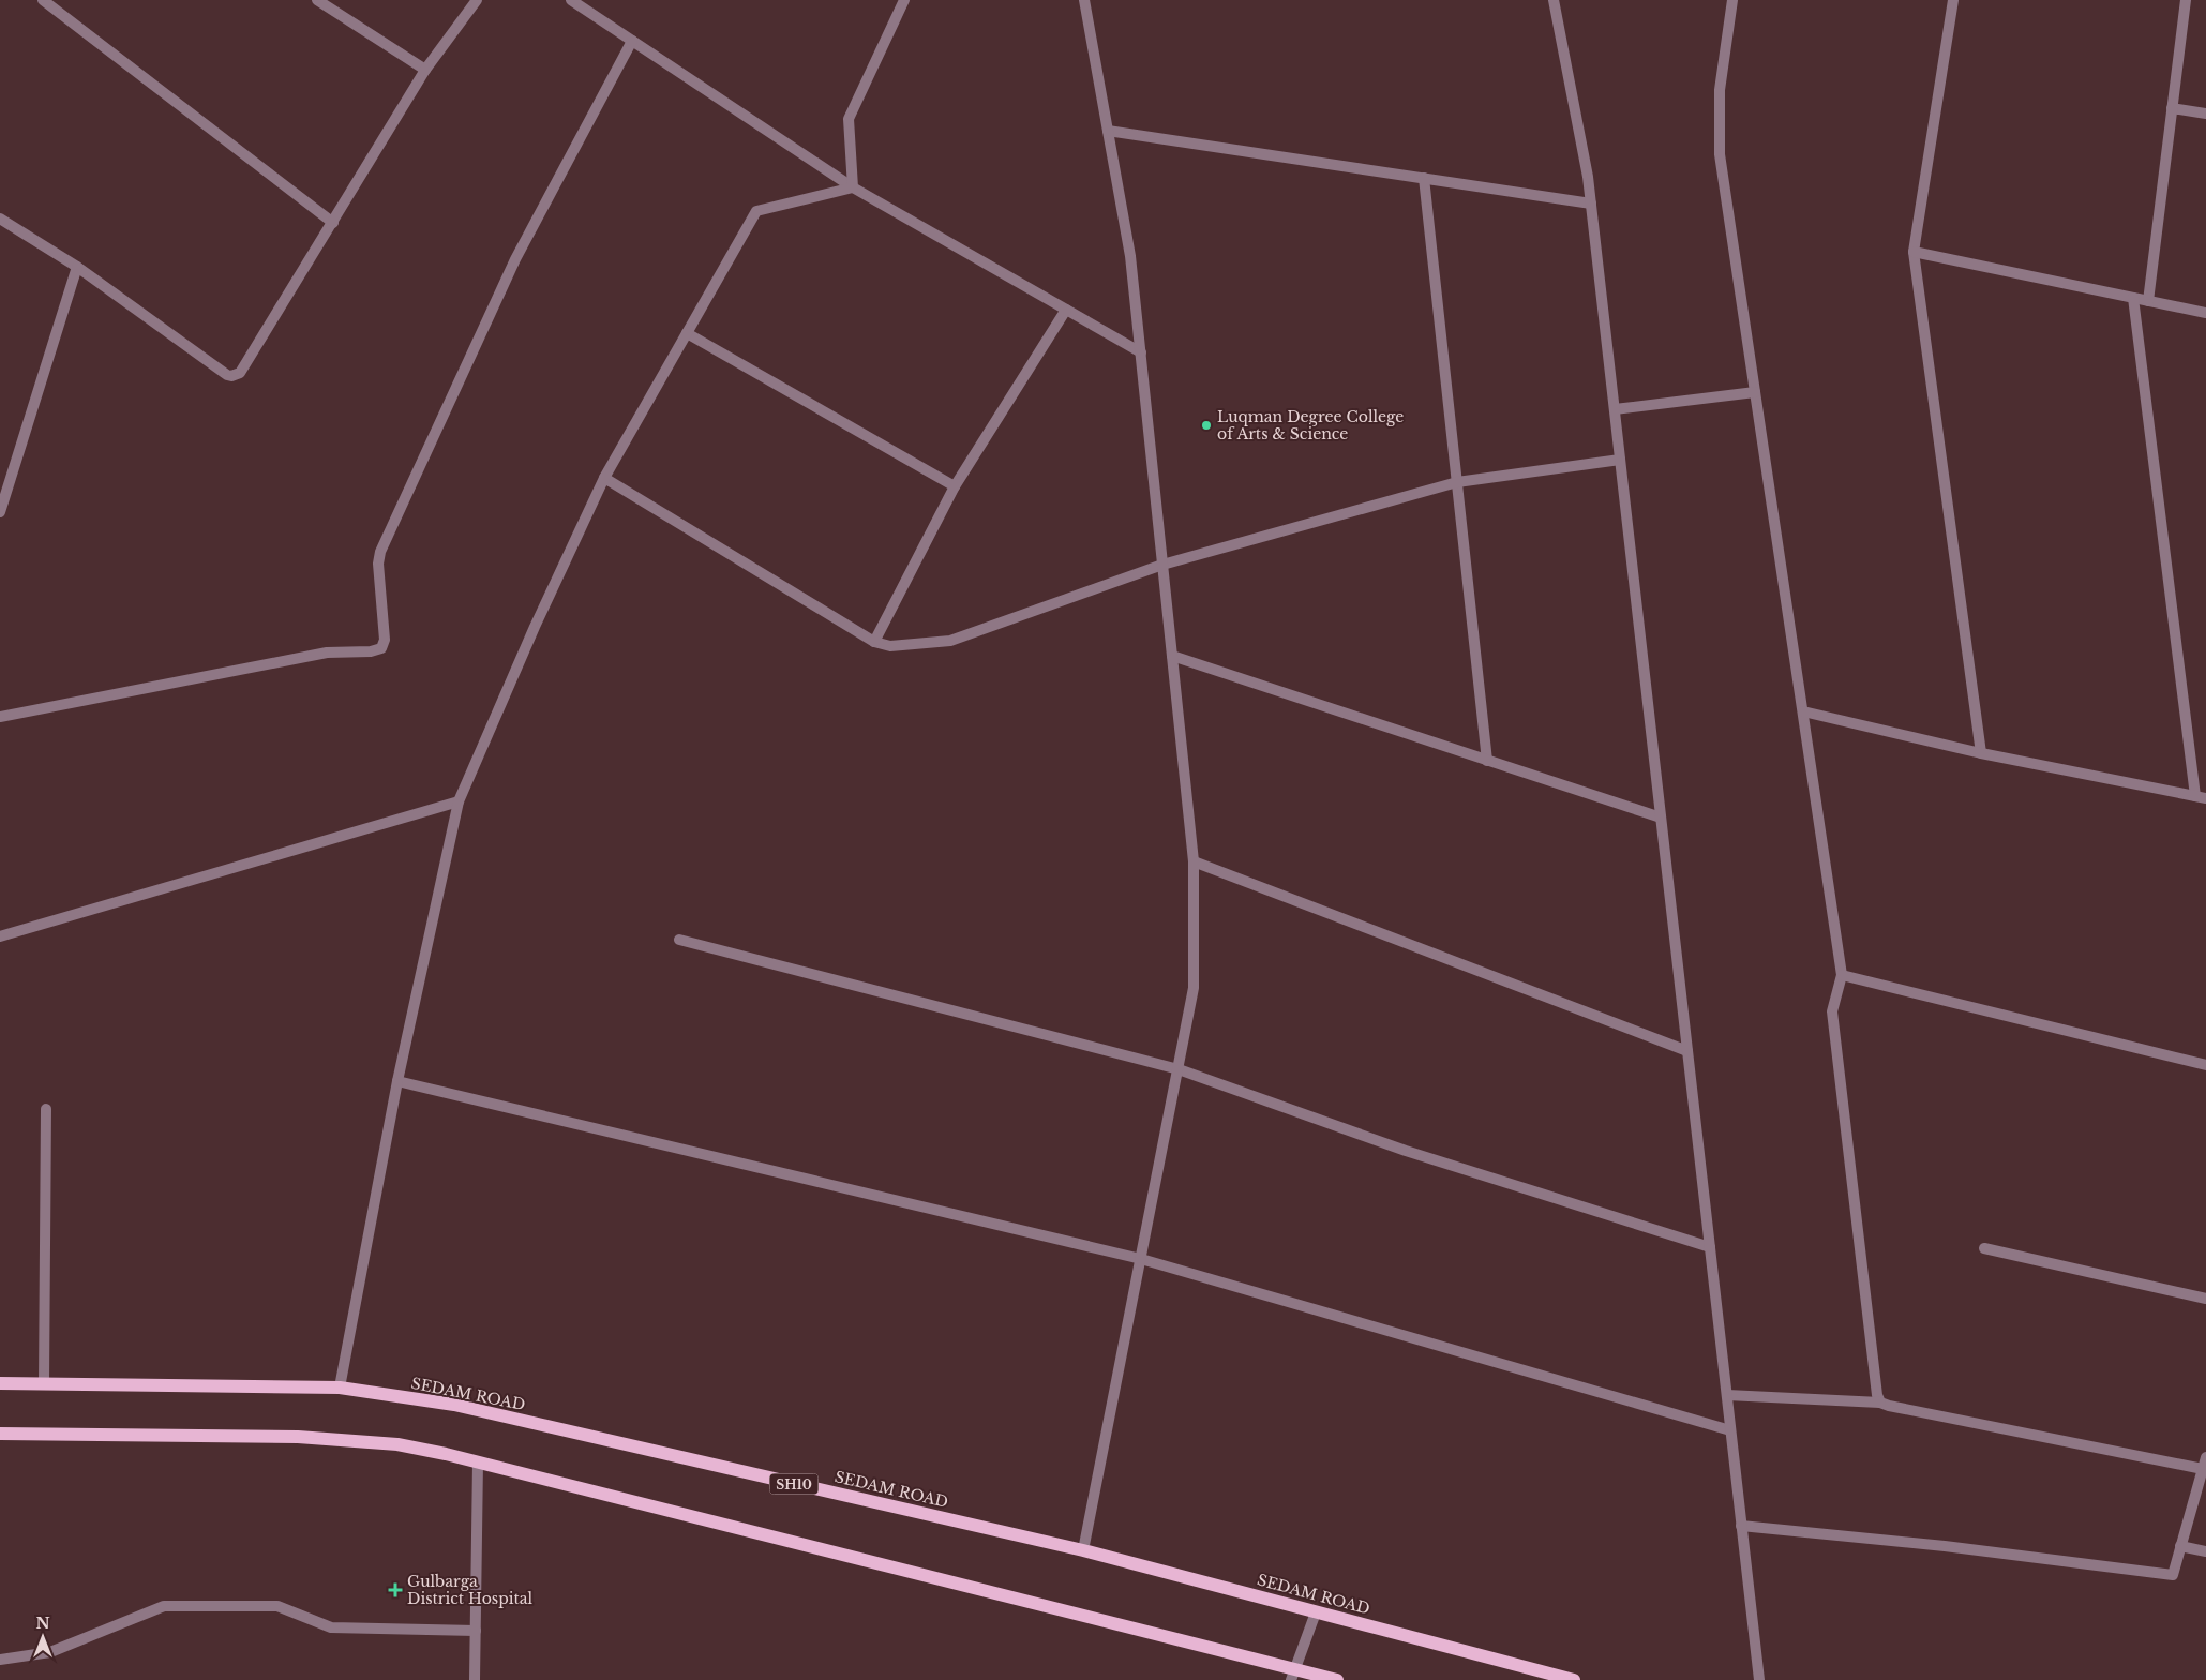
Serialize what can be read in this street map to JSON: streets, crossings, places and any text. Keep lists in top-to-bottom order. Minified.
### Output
{"streets":{"main road":["SEDAM ROAD","SH10"]},"places":{"other":["Luqman Degree College of Arts & Science"],"health":["Gulbarga District Hospital"]},"north":"top"}
